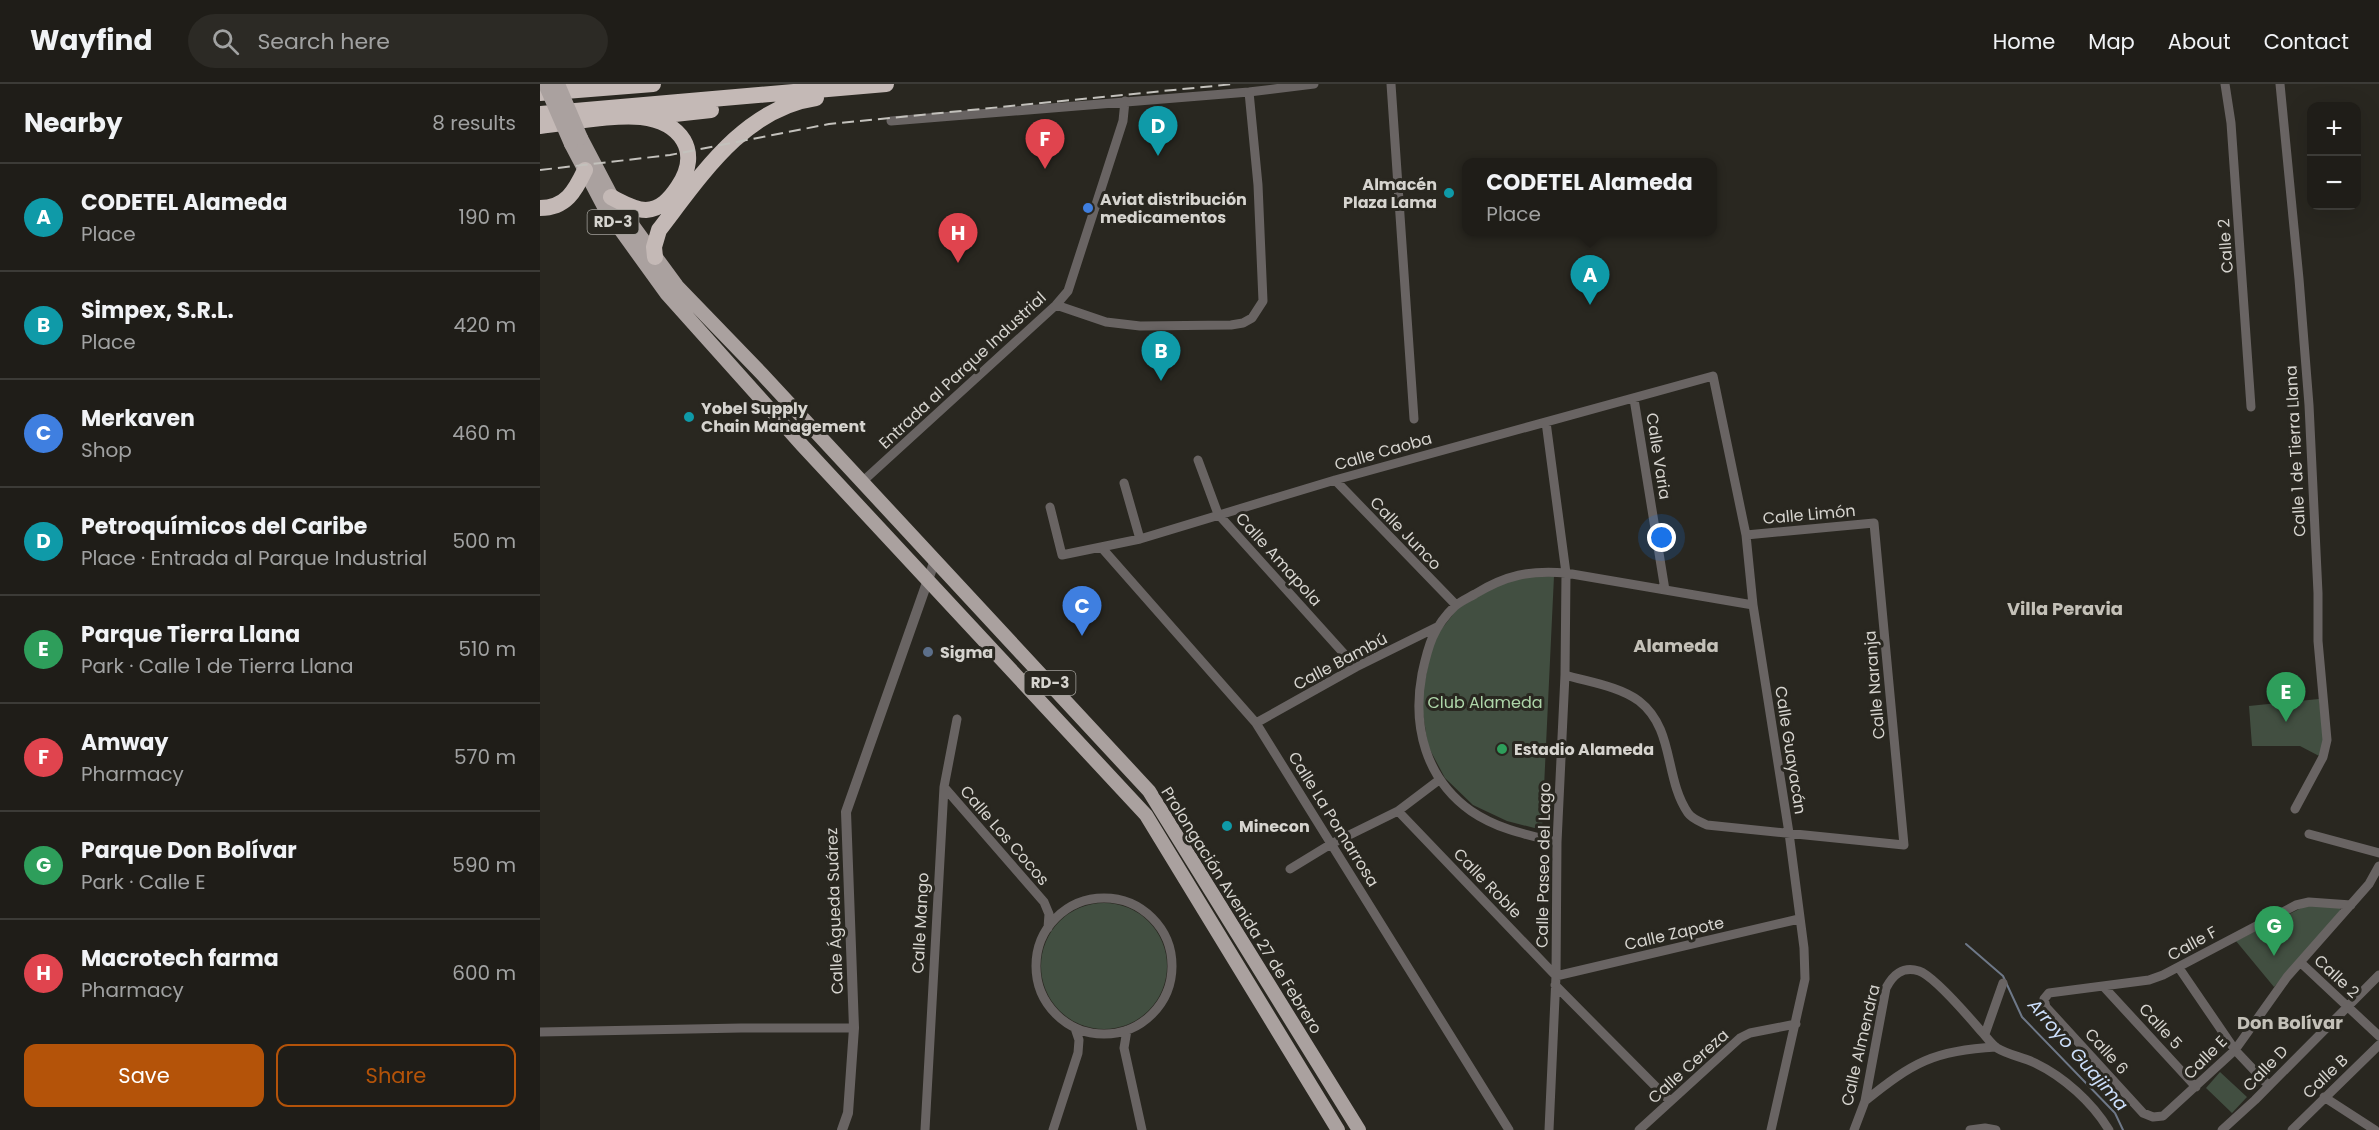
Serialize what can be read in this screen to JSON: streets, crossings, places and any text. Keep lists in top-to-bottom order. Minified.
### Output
{"streets":{"main road":["RD-3","Prolongación Avenida 27 de Febrero"],"street":["Calle 2","Entrada al Parque Industrial","Calle Caoba","Calle 1 de Tierra Llana","Calle Varia","Calle Limón","Calle Junco","Calle Amapola","Calle Bambú","Calle Naranja","Calle Guayacán","Calle La Pomarrosa","Calle Los Cocos","Calle Paseo del Lago","Calle Roble","Calle Águeda Suárez","Calle Mango","Calle Zapote","Calle F","Calle 5","Calle Almendra","Calle 6","Calle E","Calle Cereza","Calle D","Calle B"]},"crossings":[["Calle 2","Calle E"],["Calle 2","Calle D"],["Entrada al Parque Industrial","Prolongación Avenida 27 de Febrero"],["Calle Caoba","Calle Varia"],["Calle Caoba","Calle Junco"],["Calle Caoba","Calle Amapola"],["Calle Caoba","Calle Guayacán"],["Calle Caoba","Calle La Pomarrosa"],["Calle Caoba","Calle Paseo del Lago"],["Calle Limón","Calle Naranja"],["Calle Limón","Calle Guayacán"],["Calle Amapola","Calle Bambú"],["Calle Bambú","Calle La Pomarrosa"],["Calle Naranja","Calle Guayacán"],["Calle Guayacán","Calle Zapote"],["Calle Guayacán","Calle Cereza"],["Calle Los Cocos","Calle Mango"],["Calle Paseo del Lago","Calle Roble"],["Calle Paseo del Lago","Calle Zapote"],["Calle Roble","Calle Zapote"],["Calle Roble","Calle Cereza"],["Prolongación Avenida 27 de Febrero","Calle Águeda Suárez"],["Calle F","Calle 5"],["Calle F","Calle 6"],["Calle F","Calle E"],["Calle 5","Calle E"],["Calle 6","Calle E"]],"districts":["Villa Peravia","Alameda","Don Bolívar"],"water":["Arroyo Guajima"],"parks":["Club Alameda"],"places":["Almacén Plaza Lama","Aviat distribución medicamentos","Yobel Supply Chain Management","Sigma","Estadio Alameda","Minecon"],"page":{"header":"Wayfind","search":"Search here","nav":["Home","Map","About","Contact"],"heading":["Nearby","8 results"],"map_buttons":["+","−"],"pins":["D","F","H","A","B","C","E","G"],"popup":["CODETEL Alameda","Place"],"list":[{"mark":"A","name":"CODETEL Alameda","note":"Place","value":"190 m"},{"mark":"B","name":"Simpex, S.R.L.","note":"Place","value":"420 m"},{"mark":"C","name":"Merkaven","note":"Shop","value":"460 m"},{"mark":"D","name":"Petroquímicos del Caribe","note":"Place · Entrada al Parque Industrial","value":"500 m"},{"mark":"E","name":"Parque Tierra Llana","note":"Park · Calle 1 de Tierra Llana","value":"510 m"},{"mark":"F","name":"Amway","note":"Pharmacy","value":"570 m"},{"mark":"G","name":"Parque Don Bolívar","note":"Park · Calle E","value":"590 m"},{"mark":"H","name":"Macrotech farma","note":"Pharmacy","value":"600 m"}],"buttons":["Save","Share"]}}
